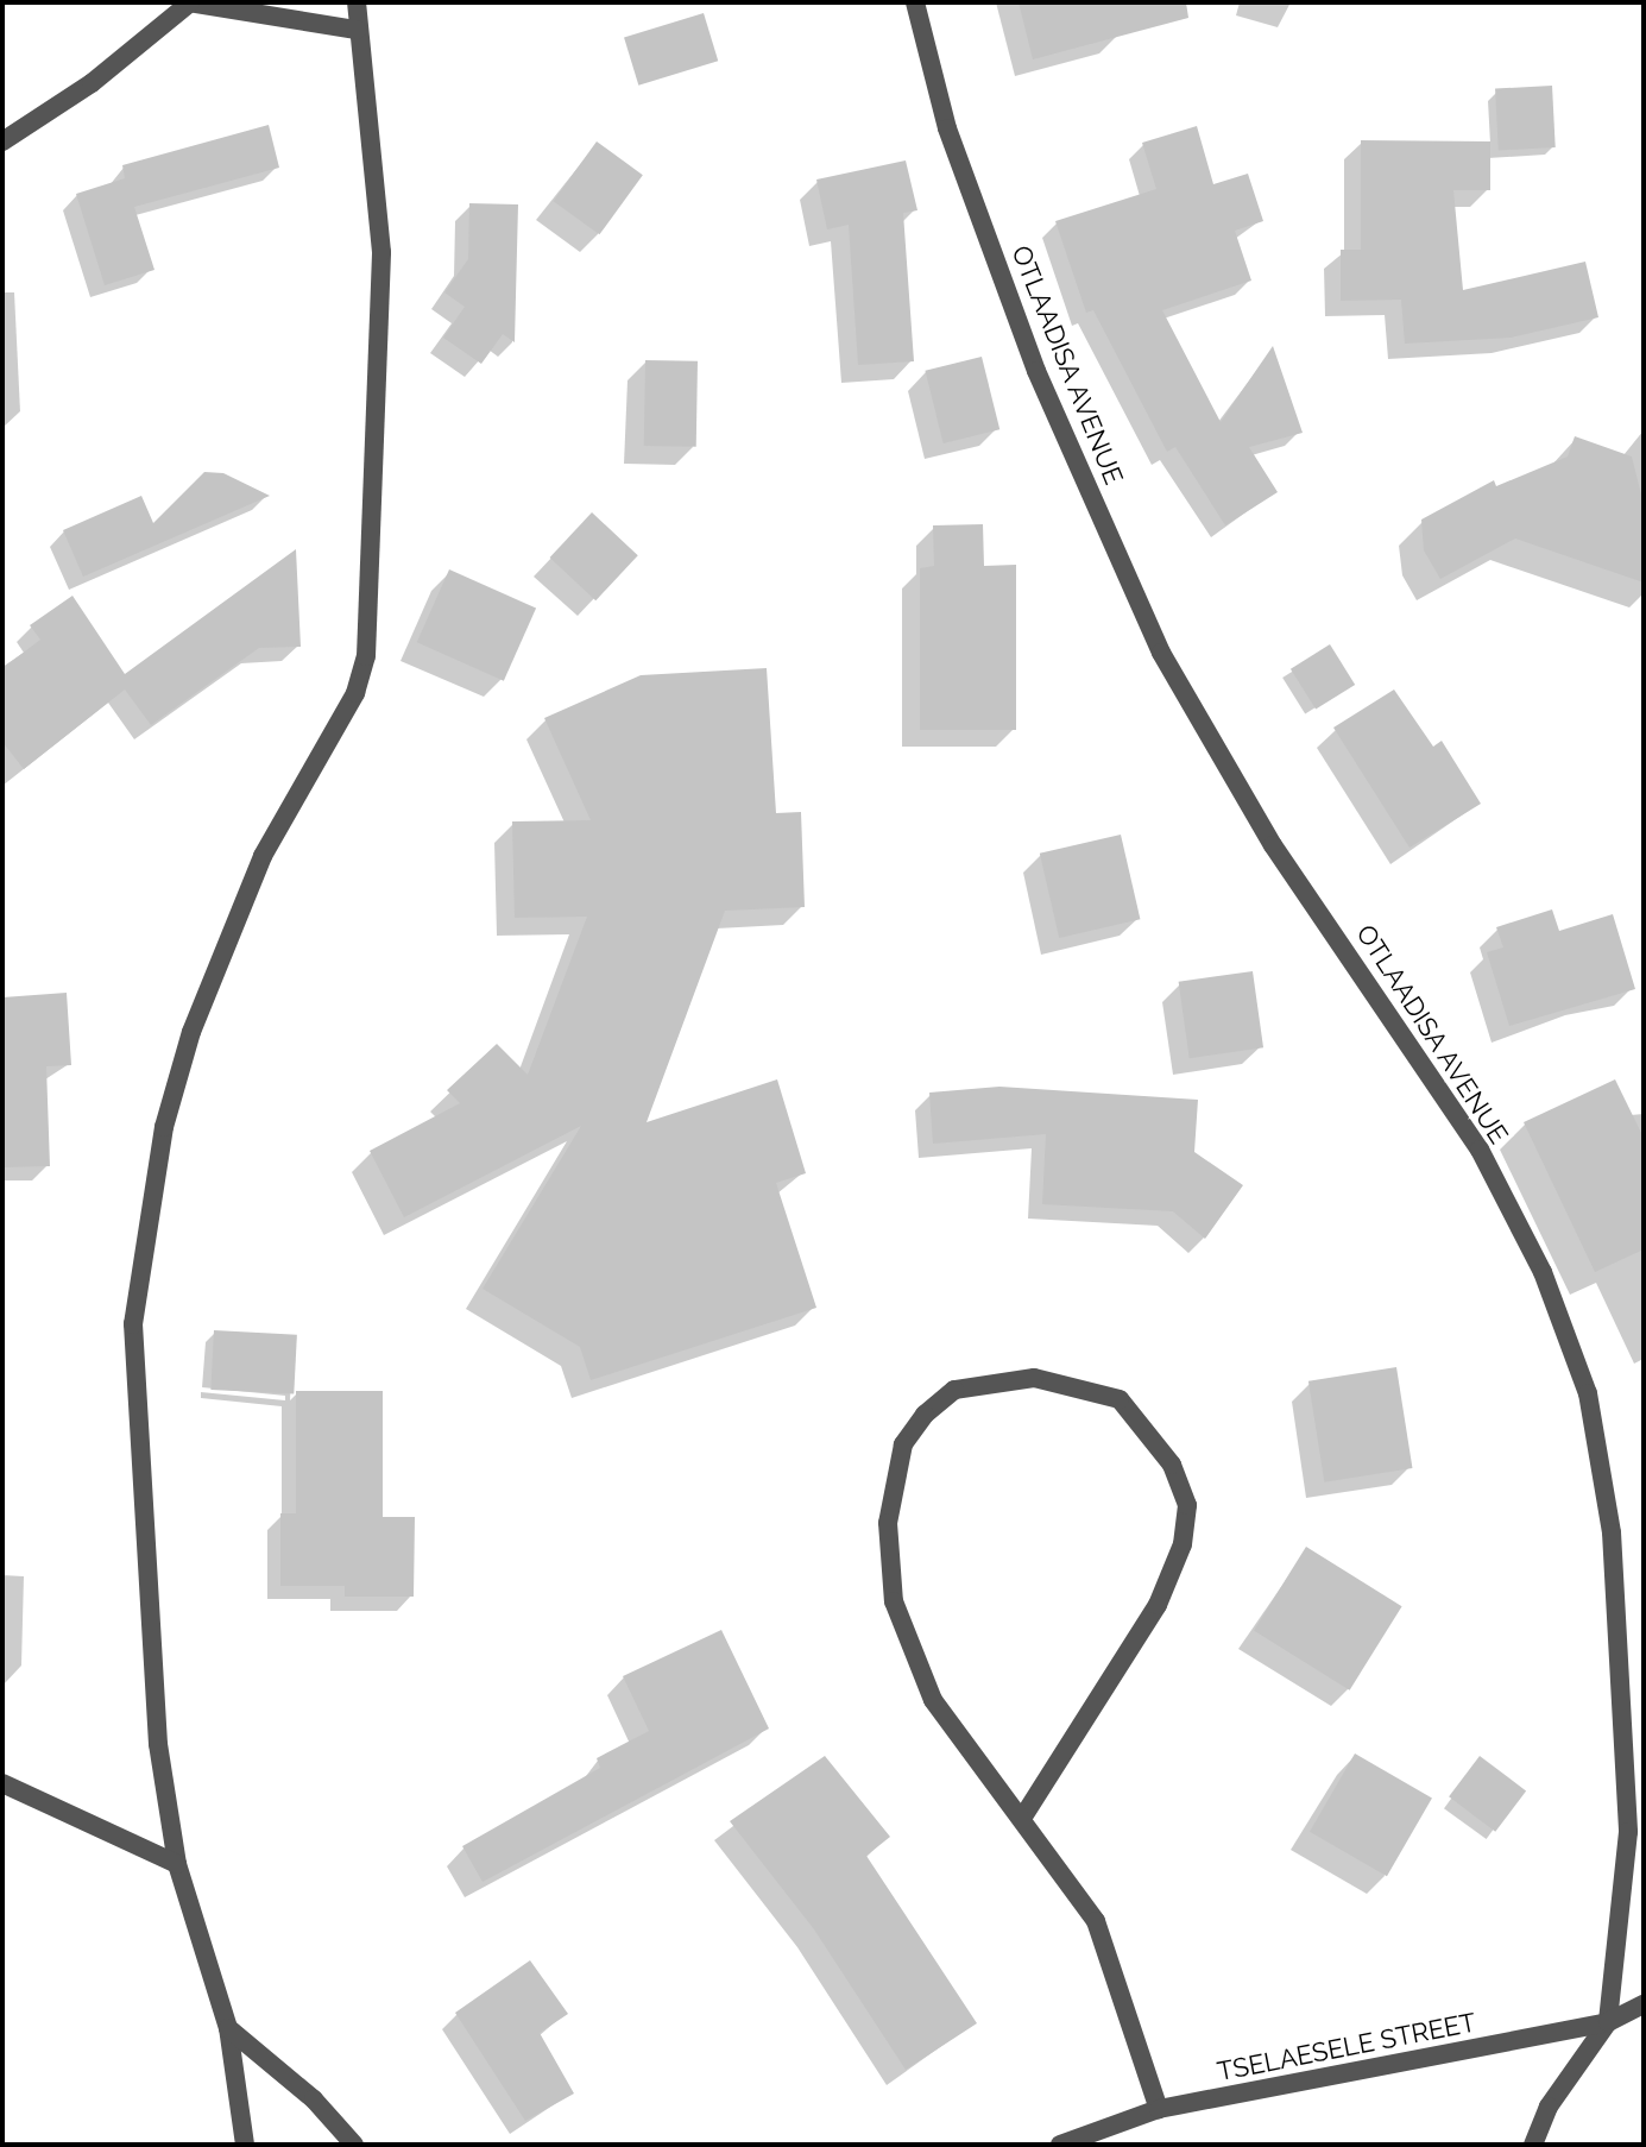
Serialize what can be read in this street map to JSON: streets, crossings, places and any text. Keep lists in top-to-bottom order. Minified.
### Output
{"streets":{"street":["OTLAADISA AVENUE","TSELAESELE STREET"]},"crossings":[["OTLAADISA AVENUE","TSELAESELE STREET"]]}
